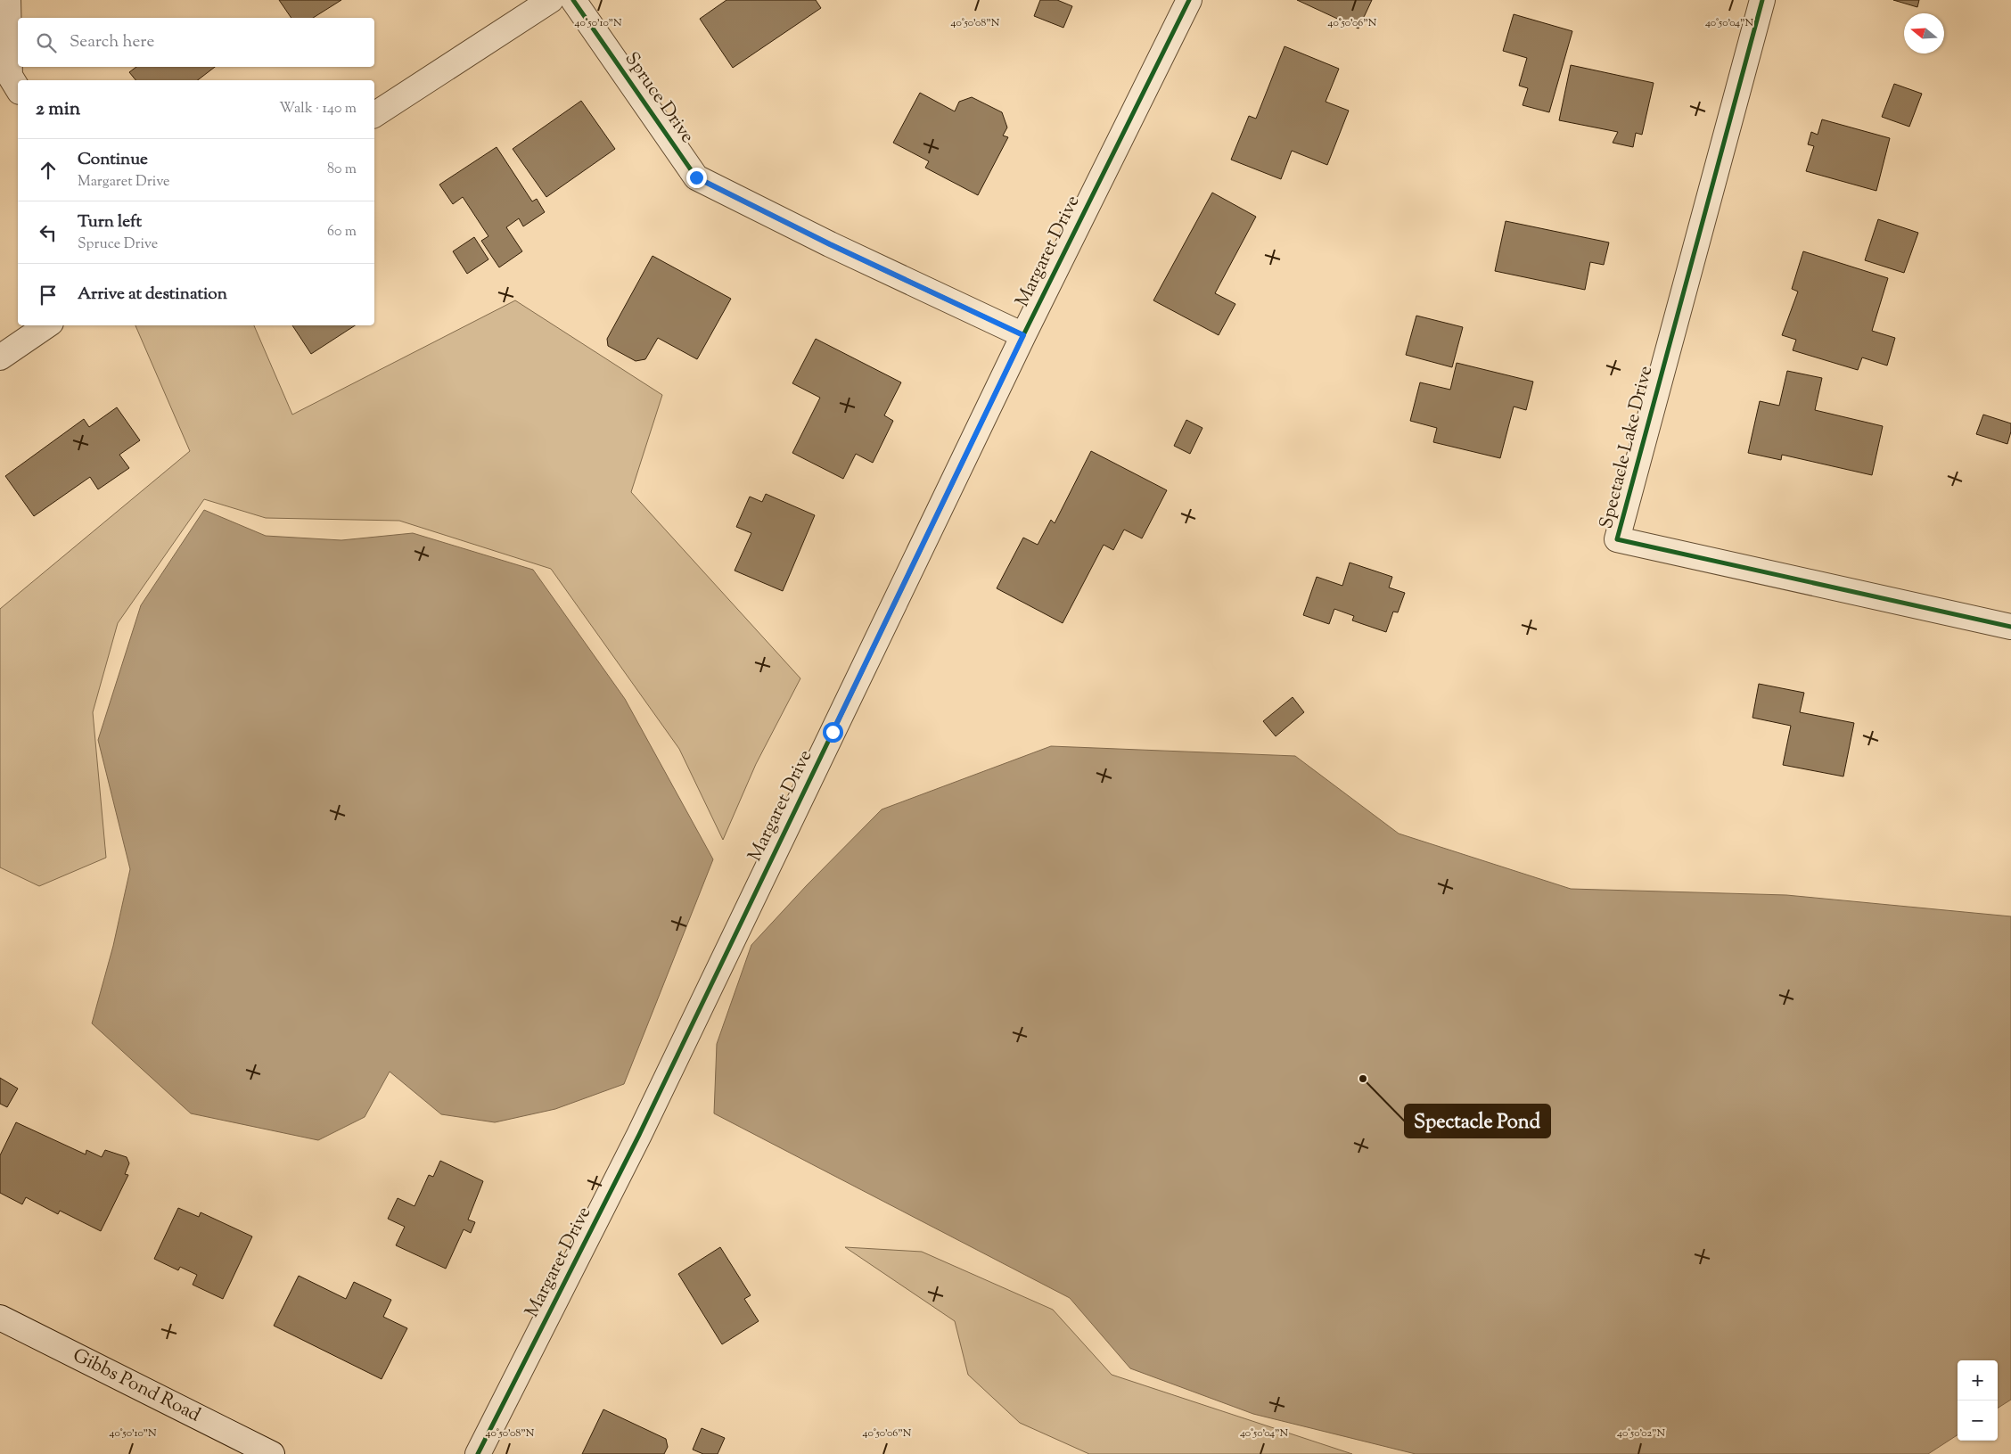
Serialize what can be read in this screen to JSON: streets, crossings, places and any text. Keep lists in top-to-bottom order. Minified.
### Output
{"streets":{"street":["Spruce Drive","Margaret Drive","Spectacle Lake Drive","Gibbs Pond Road"]},"crossings":[["Spruce Drive","Margaret Drive"]],"places":["Spectacle Pond"],"north":"left","page":{"search":"Search here","heading":["2 min","Walk · 140 m"],"list":[["Continue","Margaret Drive","80 m"],["Turn left","Spruce Drive","60 m"],"Arrive at destination"],"map_buttons":["+","−"]},"coordinates":["40°50'10\"N","40°50'08\"N","40°50'06\"N","40°50'04\"N","40°50'02\"N"]}
